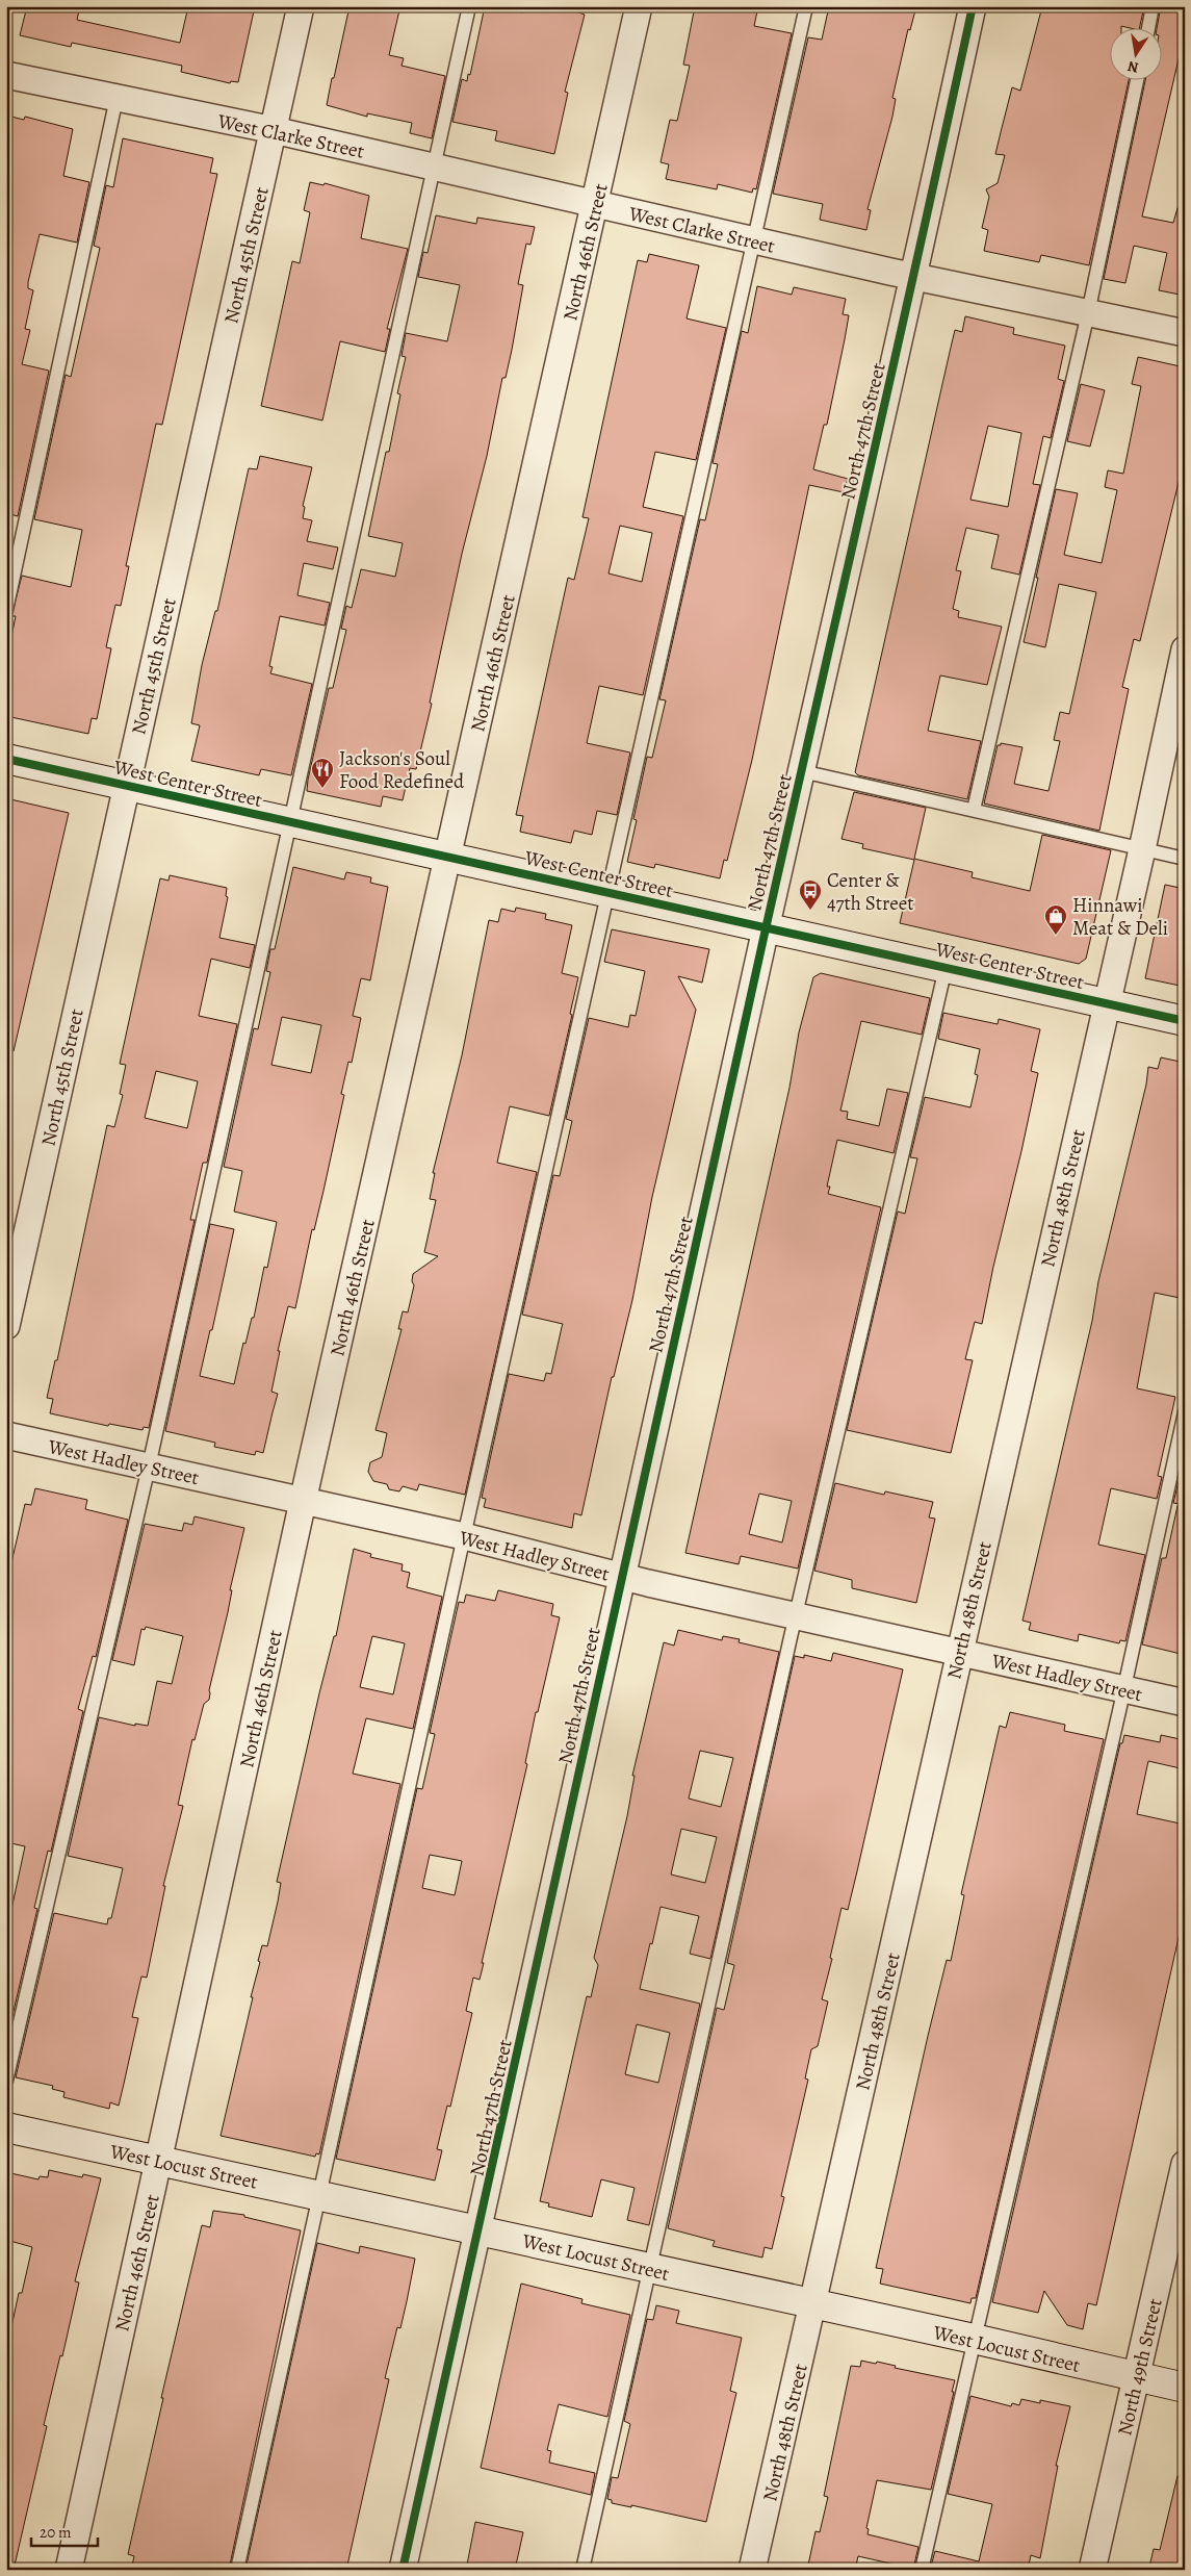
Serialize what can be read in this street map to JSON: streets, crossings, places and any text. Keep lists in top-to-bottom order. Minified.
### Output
{"streets":{"street":["West Clarke Street","North 46th Street","North 45th Street","North 47th Street","West Center Street","North 48th Street","West Hadley Street","West Locust Street","North 49th Street"]},"crossings":[["West Clarke Street","North 46th Street"],["West Clarke Street","North 45th Street"],["West Clarke Street","North 47th Street"],["North 46th Street","West Center Street"],["North 46th Street","West Hadley Street"],["North 46th Street","West Locust Street"],["North 45th Street","West Center Street"],["North 47th Street","West Center Street"],["North 47th Street","West Hadley Street"],["North 47th Street","West Locust Street"],["West Center Street","North 48th Street"],["North 48th Street","West Hadley Street"],["North 48th Street","West Locust Street"],["West Locust Street","North 49th Street"]],"places":{"restaurant":["Jackson's Soul Food Redefined"],"bus stop":["Center & 47th Street"],"shop":["Hinnawi Meat & Deli"]},"scale_bar":"20 m","north":"bottom"}
